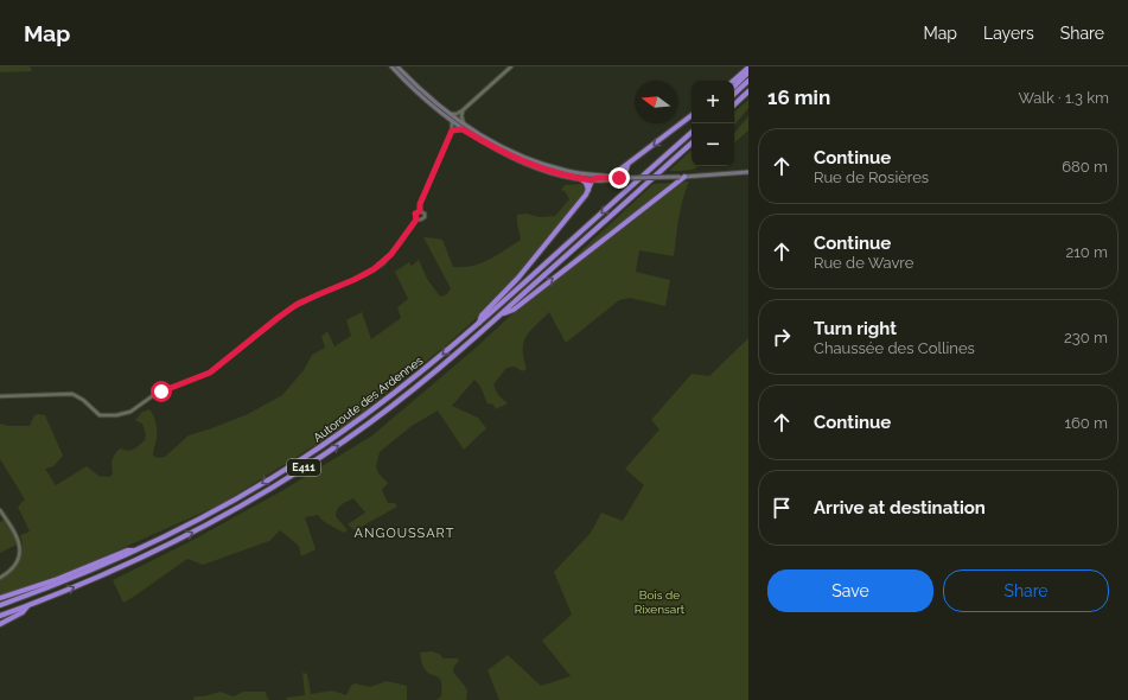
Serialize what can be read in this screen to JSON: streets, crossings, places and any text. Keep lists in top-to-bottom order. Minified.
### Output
{"streets":{"highway":["Autoroute des Ardennes","E411"]},"districts":["ANGOUSSART"],"parks":["Bois de Rixensart"],"north":"left","page":{"header":"Map","nav":["Map","Layers","Share"],"heading":["16 min","Walk · 1.3 km"],"map_buttons":["+","−"],"list":[["Continue","Rue de Rosières","680 m"],["Continue","Rue de Wavre","210 m"],["Turn right","Chaussée des Collines","230 m"],["Continue","160 m"],"Arrive at destination"],"buttons":["Save","Share"]}}
